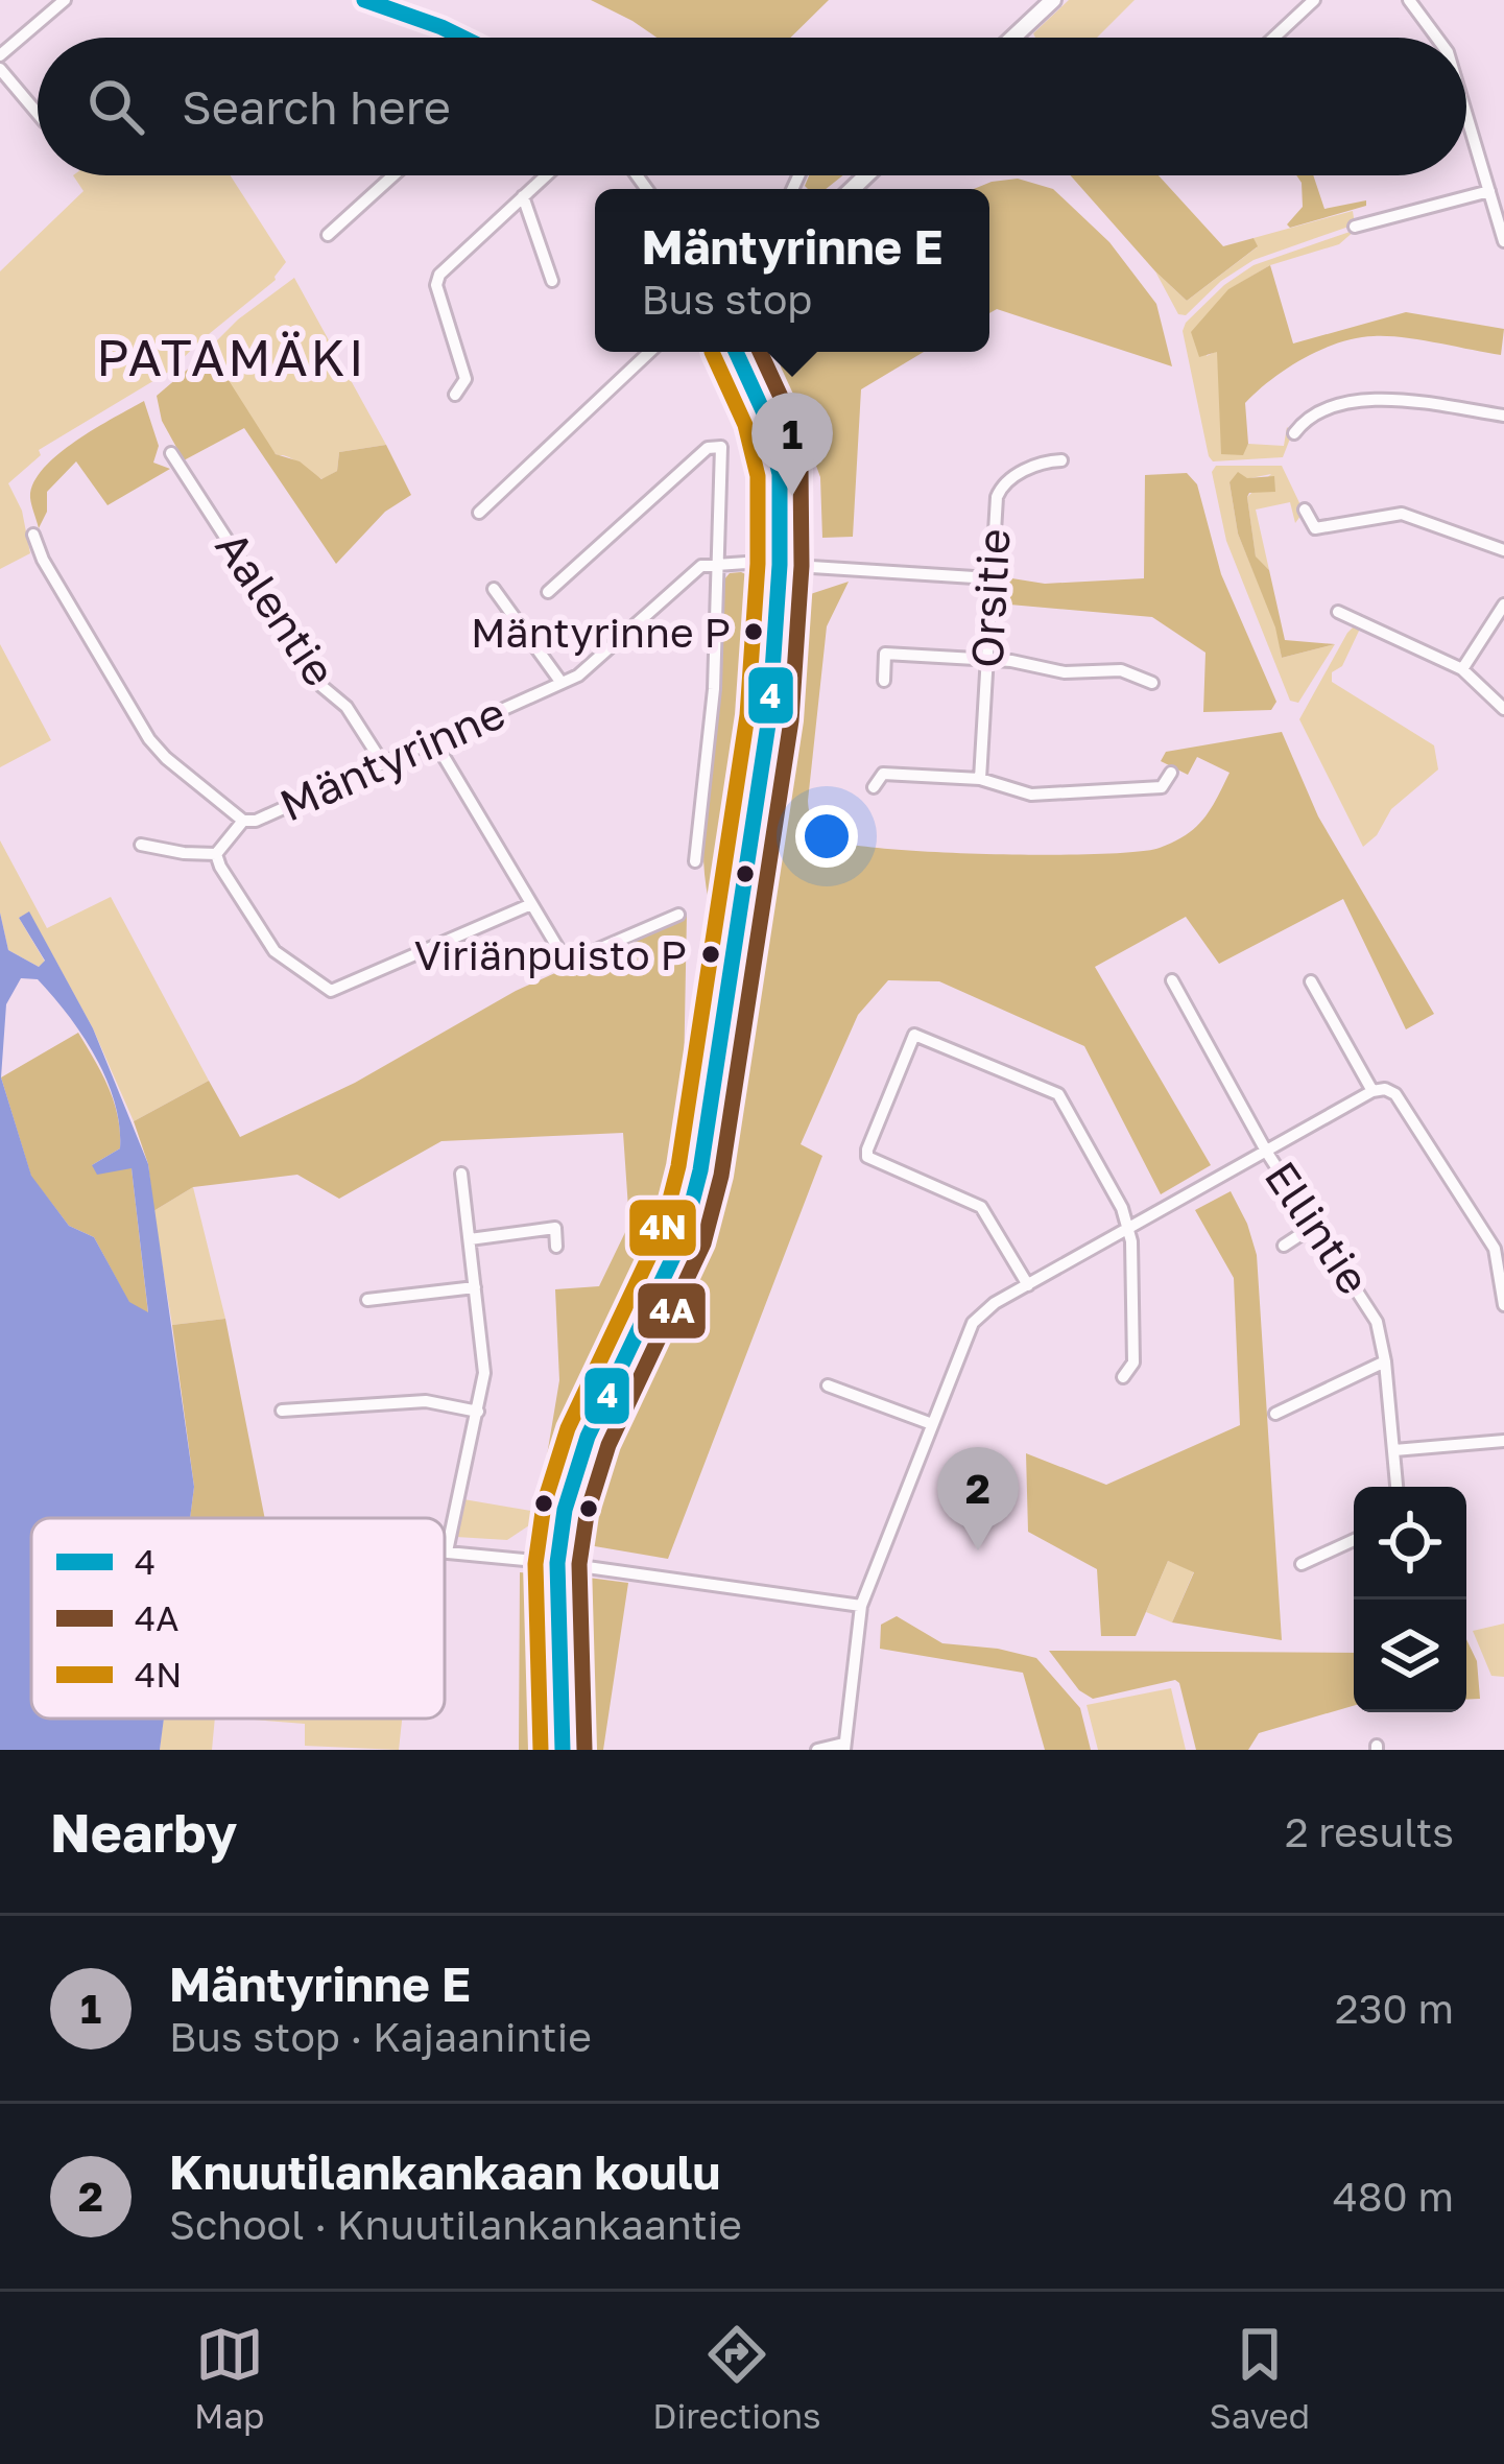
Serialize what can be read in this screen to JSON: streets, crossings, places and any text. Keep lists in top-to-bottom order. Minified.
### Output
{"streets":{"street":["Orsitie","Aalentie","Mäntyrinne","Ellintie"]},"crossings":[["Aalentie","Mäntyrinne"]],"districts":["PATAMÄKI"],"places":["Mäntyrinne P","Viriänpuisto P"],"lines":["transit line 4","transit line 4A","transit line 4N"],"legend":["4","4A","4N"],"page":{"search":"Search here","popup":["Mäntyrinne E","Bus stop"],"pins":["1","2"],"heading":["Nearby","2 results"],"list":[{"mark":"1","name":"Mäntyrinne E","note":"Bus stop · Kajaanintie","value":"230 m"},{"mark":"2","name":"Knuutilankankaan koulu","note":"School · Knuutilankankaantie","value":"480 m"}],"nav":["Map","Directions","Saved"]}}
